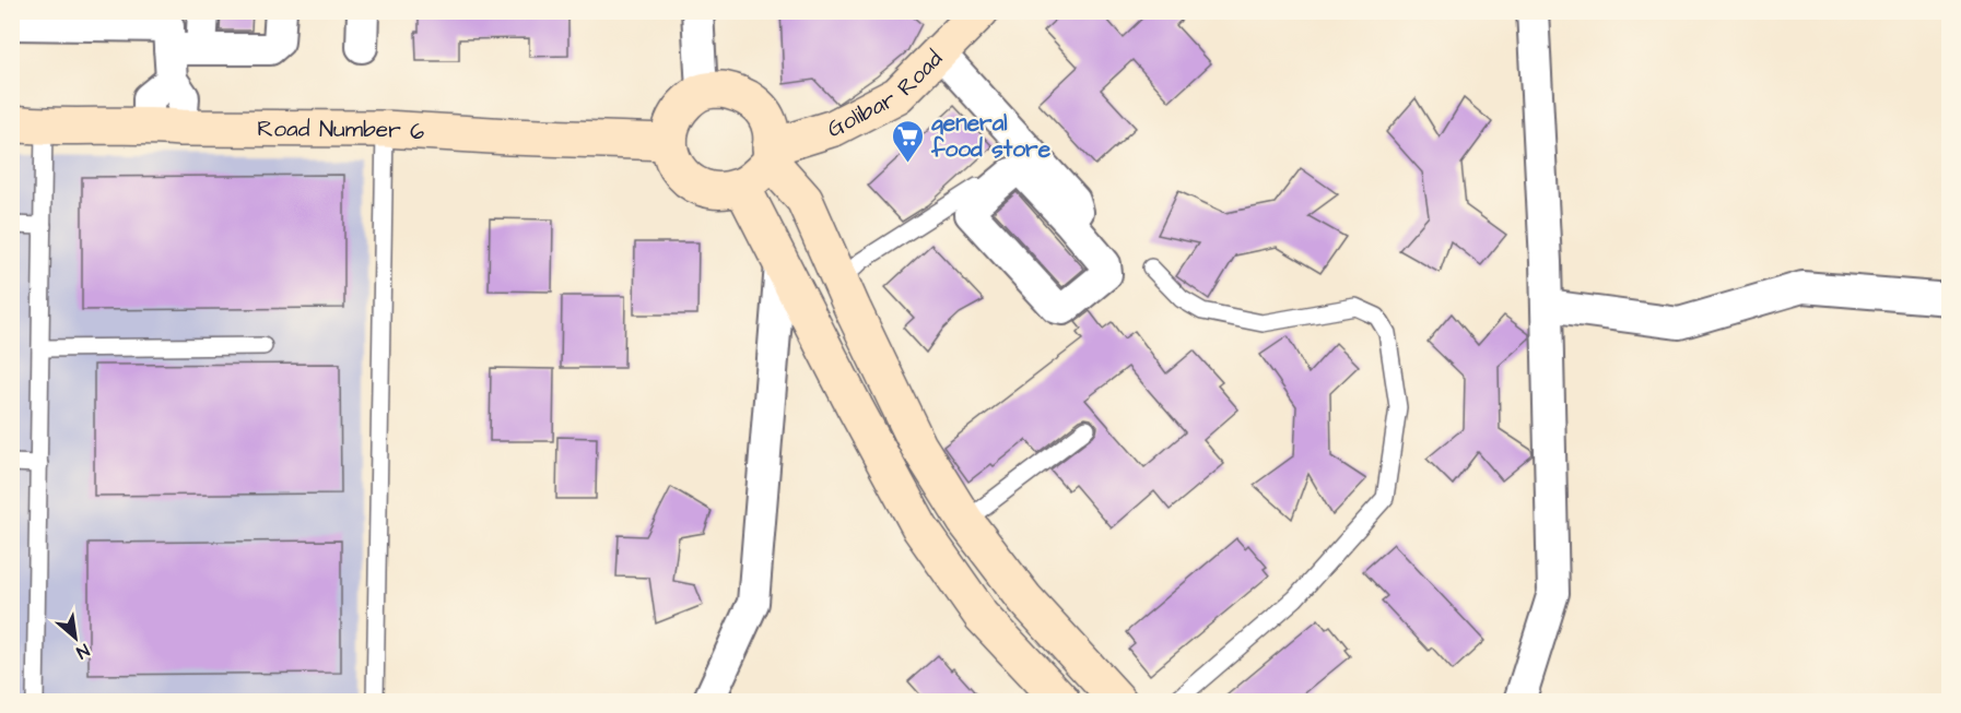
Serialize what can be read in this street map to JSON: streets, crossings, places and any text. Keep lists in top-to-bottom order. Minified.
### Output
{"streets":{"street":["Golibar Road","Road Number 6"]},"crossings":[["Golibar Road","Road Number 6"]],"places":{"supermarket":["general food store"]},"north":"bottom right"}
